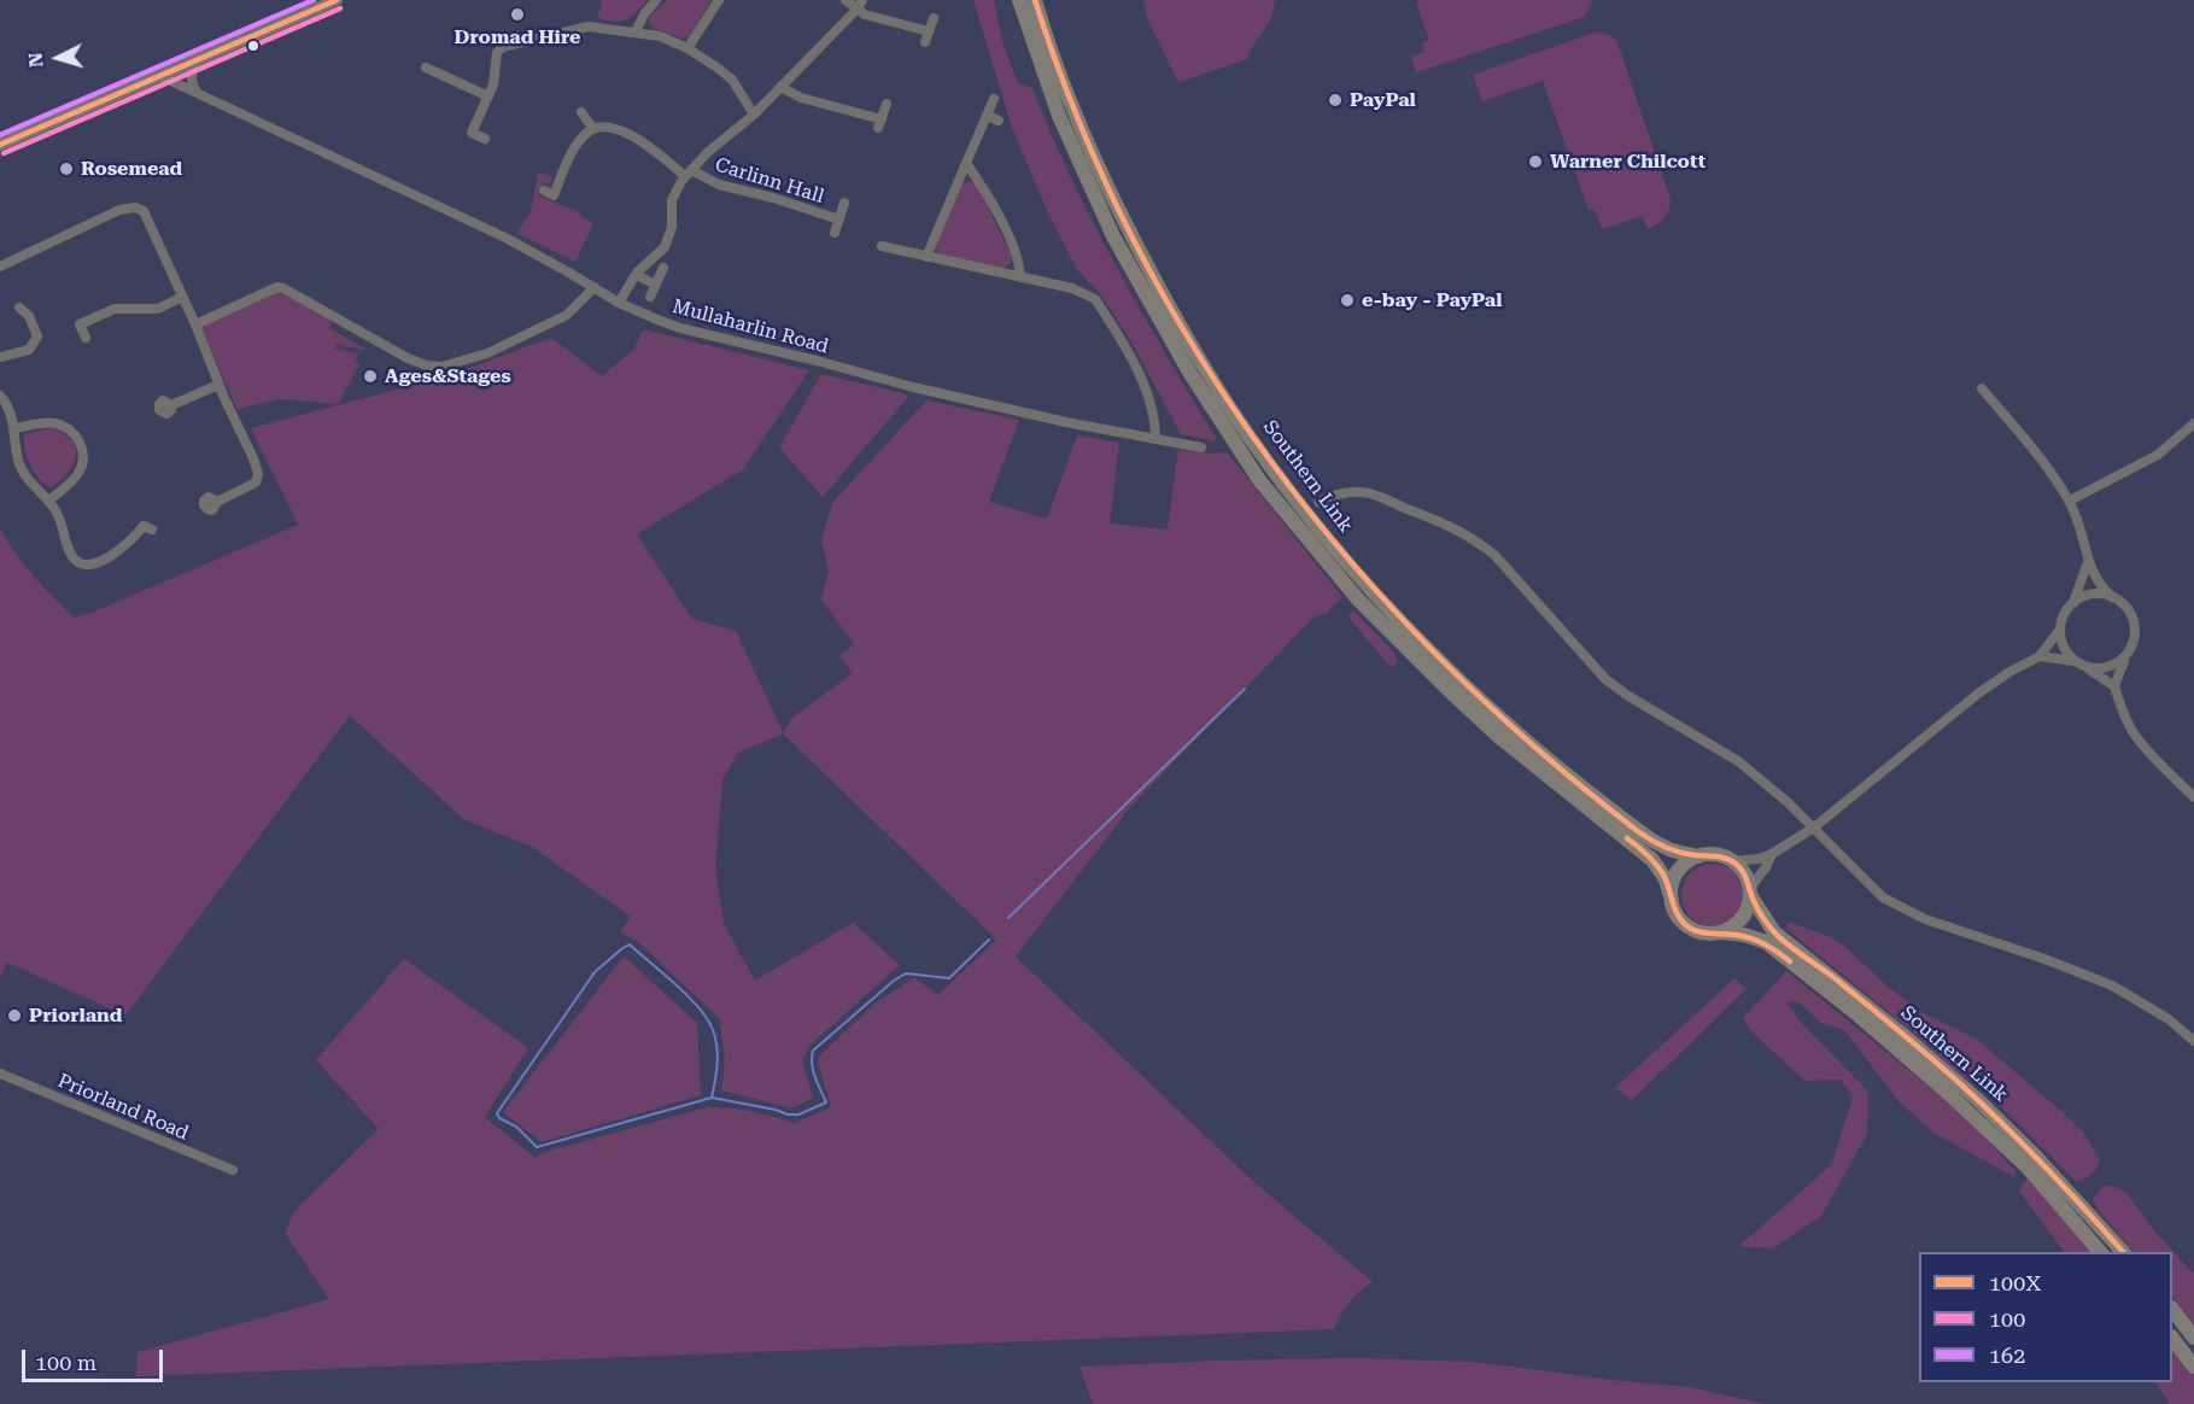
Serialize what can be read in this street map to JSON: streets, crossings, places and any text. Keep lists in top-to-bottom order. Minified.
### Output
{"streets":{"main road":["Southern Link"],"street":["Carlinn Hall","Mullaharlin Road","Priorland Road"]},"crossings":[["Carlinn Hall","Mullaharlin Road"]],"places":["Dromad Hire","PayPal","Warner Chilcott","Rosemead","e-bay - PayPal","Ages&Stages","Priorland"],"lines":["transit line 100X","transit line 162","transit line 100"],"legend":["100X","100","162"],"scale_bar":"100 m","north":"left"}
